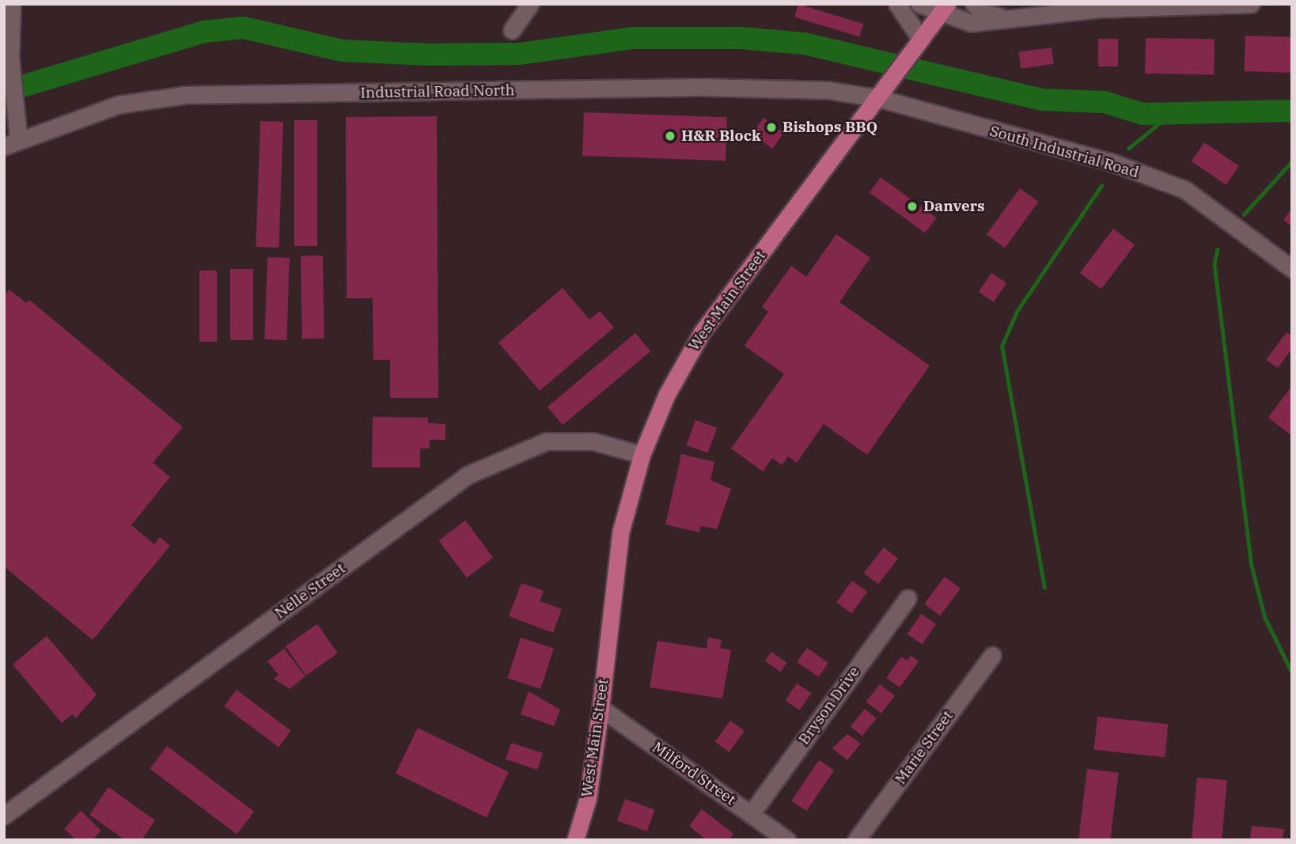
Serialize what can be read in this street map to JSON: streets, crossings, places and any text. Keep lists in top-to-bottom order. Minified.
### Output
{"streets":{"main road":["West Main Street"],"street":["Industrial Road North","South Industrial Road","Nelle Street","Bryson Drive","Marie Street","Milford Street"]},"crossings":[["Industrial Road North","South Industrial Road"],["Industrial Road North","West Main Street"],["South Industrial Road","West Main Street"],["West Main Street","Nelle Street"],["West Main Street","Milford Street"],["Bryson Drive","Milford Street"]],"places":["Bishops BBQ","H&R Block","Danvers"]}
